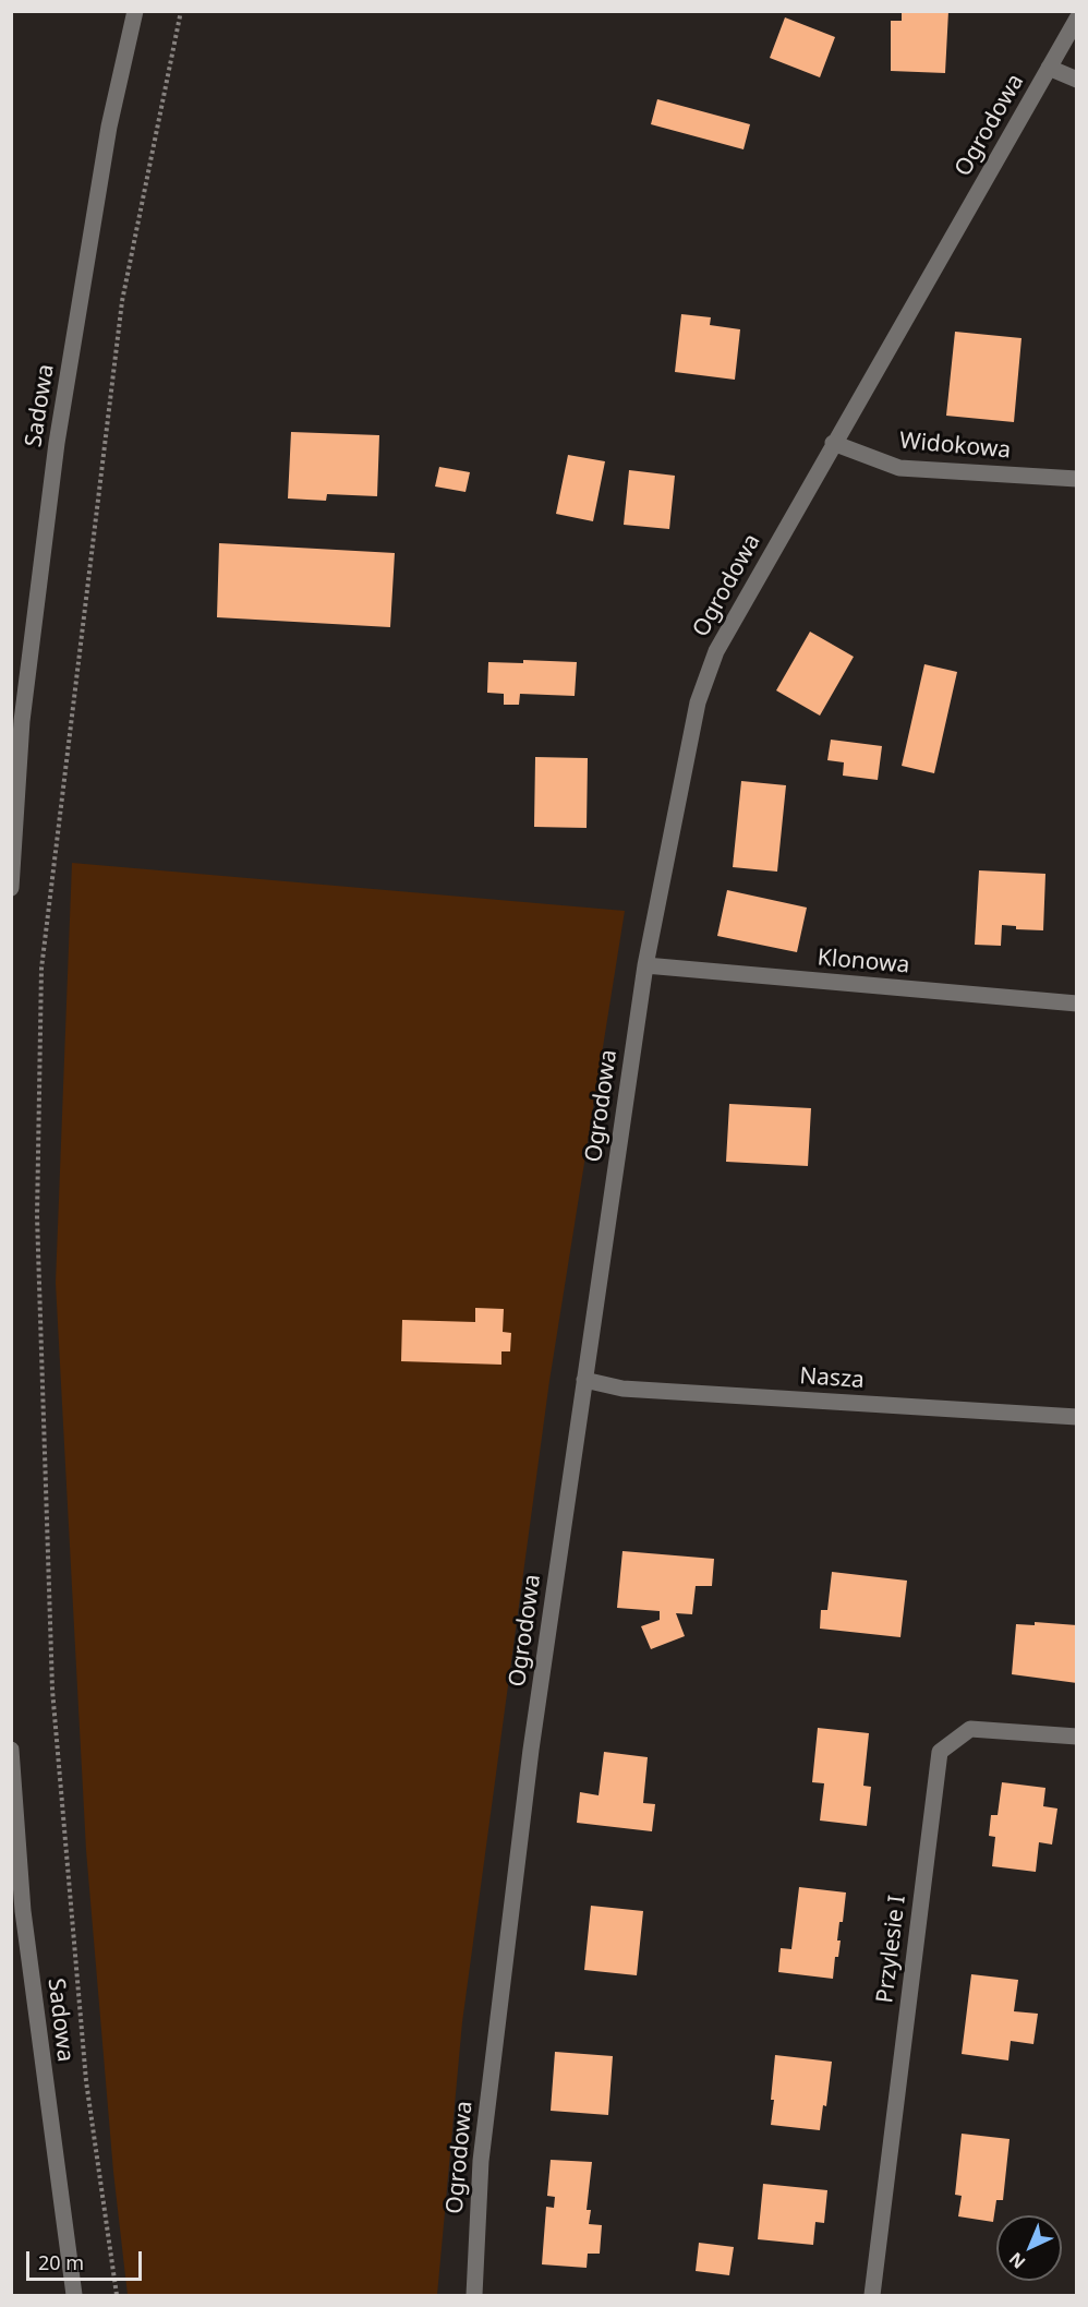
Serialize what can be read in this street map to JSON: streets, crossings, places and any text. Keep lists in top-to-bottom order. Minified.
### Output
{"streets":{"street":["Ogrodowa","Sadowa","Widokowa","Klonowa","Nasza","Przylesie I"]},"crossings":[["Ogrodowa","Widokowa"],["Ogrodowa","Klonowa"],["Ogrodowa","Nasza"]],"scale_bar":"20 m","north":"bottom left"}
